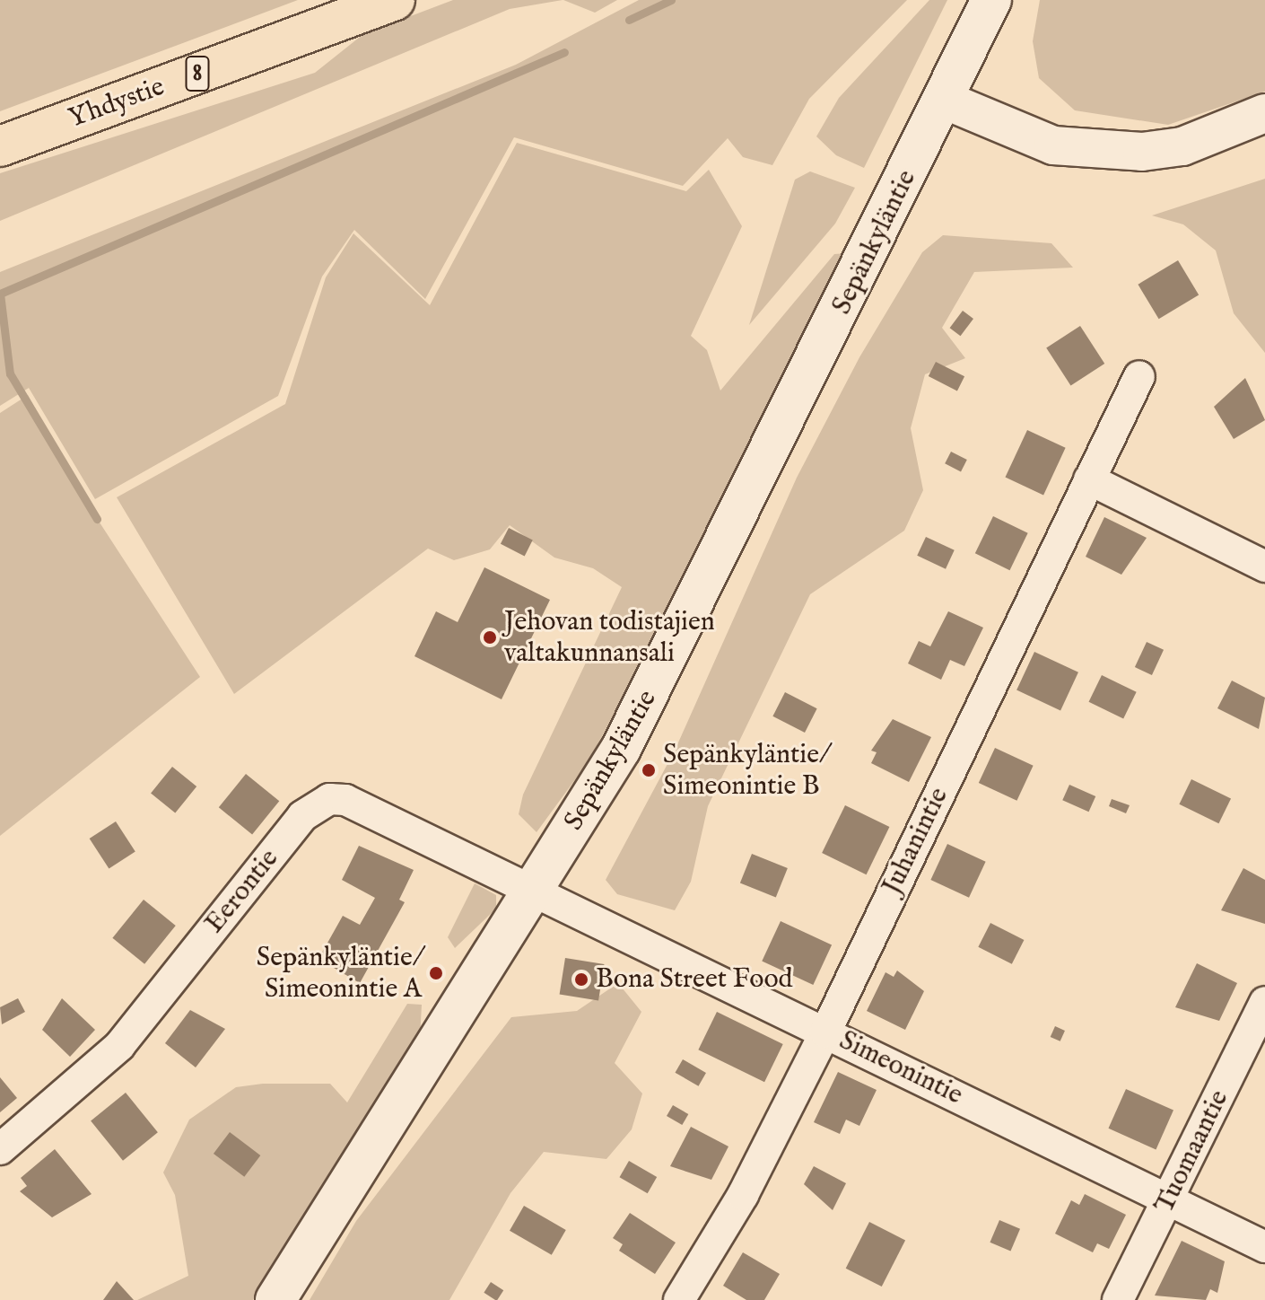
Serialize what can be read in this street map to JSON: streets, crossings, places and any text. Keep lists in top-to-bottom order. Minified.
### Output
{"streets":{"highway":["8","Yhdystie"],"main road":["Sepänkyläntie"],"street":["Juhanintie","Eerontie","Simeonintie","Tuomaantie"]},"crossings":[["Sepänkyläntie","Eerontie"],["Sepänkyläntie","Simeonintie"],["Juhanintie","Simeonintie"],["Eerontie","Simeonintie"],["Simeonintie","Tuomaantie"]],"places":["Jehovan todistajien valtakunnansali","Sepänkyläntie/ Simeonintie B","Sepänkyläntie/ Simeonintie A","Bona Street Food"]}
